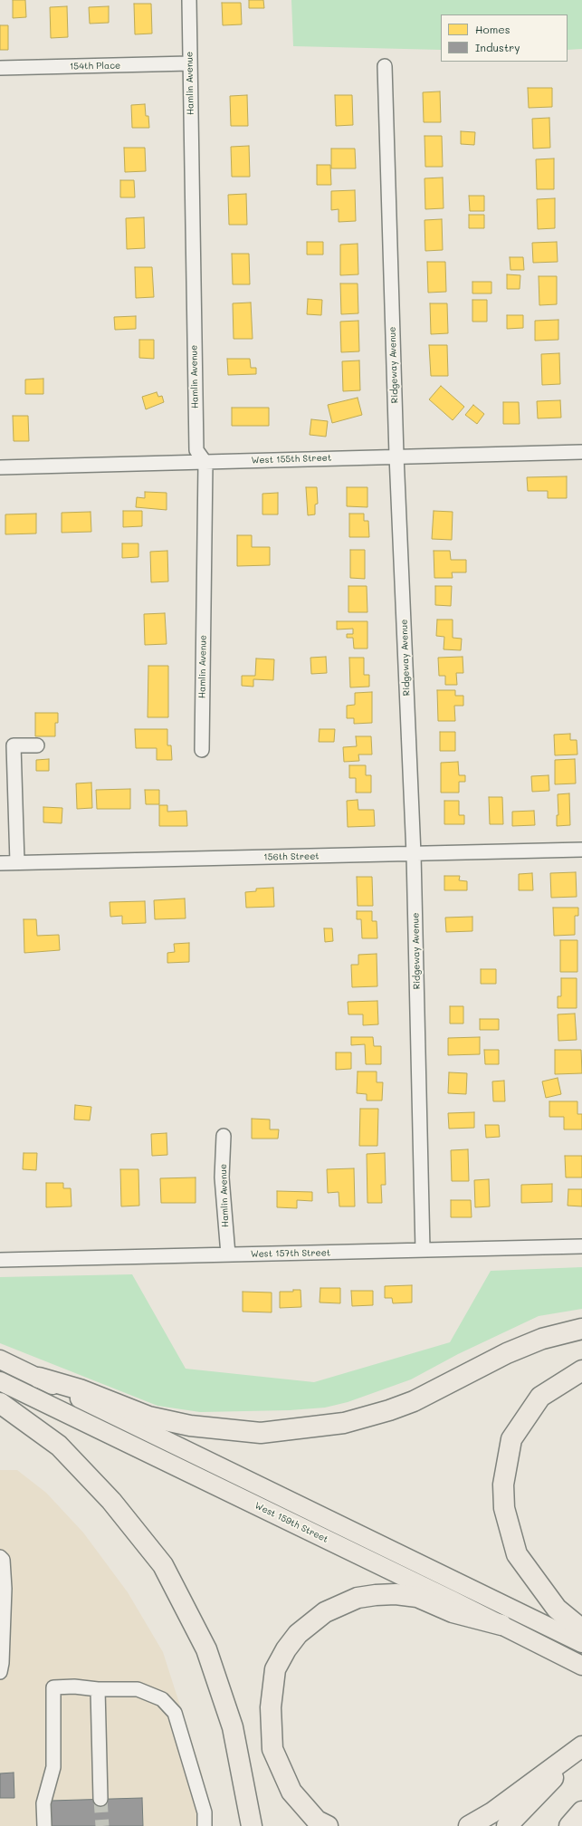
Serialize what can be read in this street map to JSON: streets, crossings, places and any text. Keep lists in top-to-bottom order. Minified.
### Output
{"streets":{"main road":["West 159th Street"],"street":["154th Place","Hamlin Avenue","Ridgeway Avenue","West 155th Street","156th Street","West 157th Street"]},"crossings":[["154th Place","Hamlin Avenue"],["Hamlin Avenue","West 155th Street"],["Hamlin Avenue","West 157th Street"],["Ridgeway Avenue","West 155th Street"],["Ridgeway Avenue","156th Street"],["Ridgeway Avenue","West 157th Street"]],"legend":["Homes","Industry"]}
